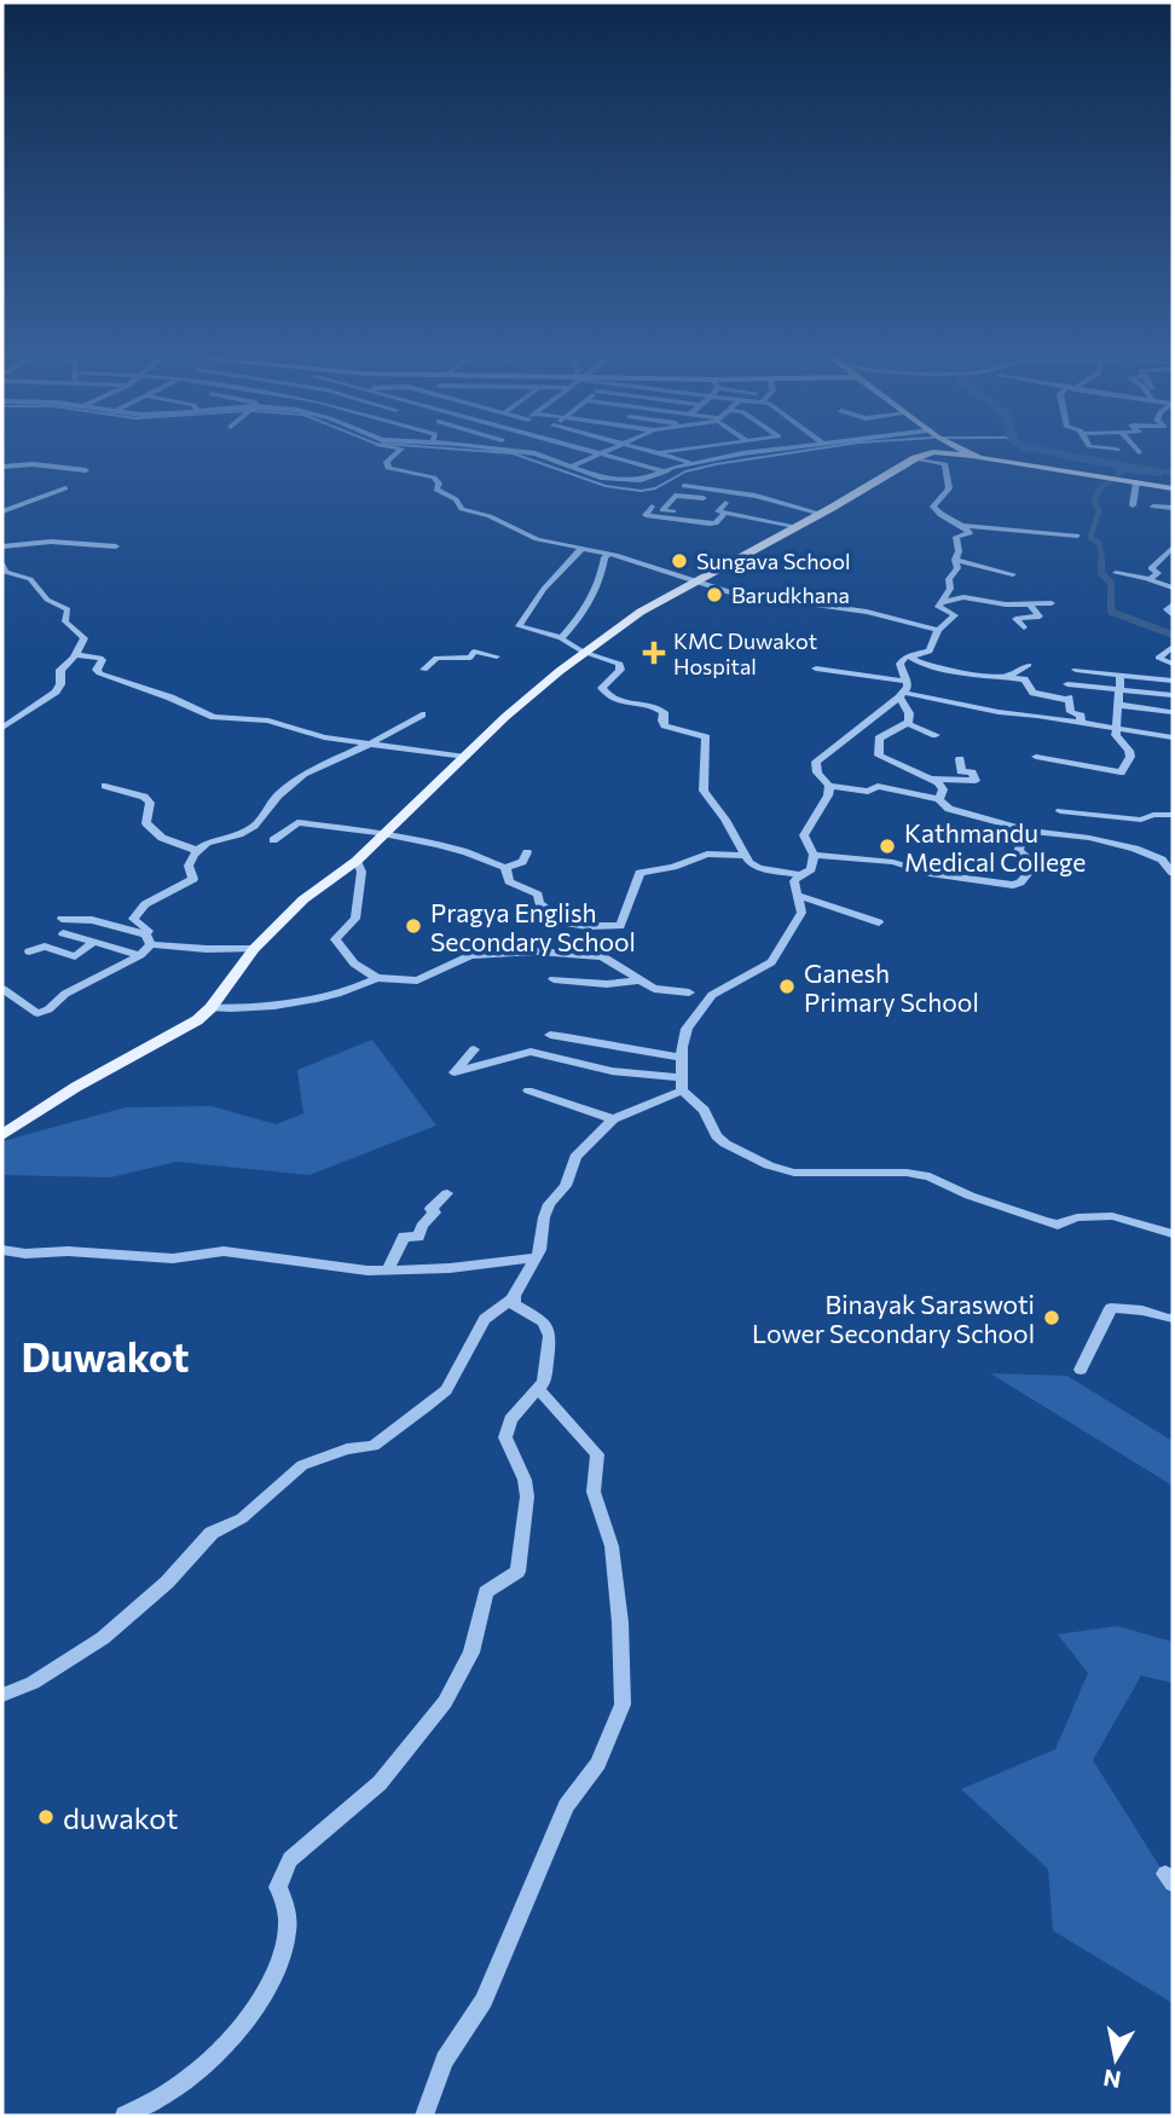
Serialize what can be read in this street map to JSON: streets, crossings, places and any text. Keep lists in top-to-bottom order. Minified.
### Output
{"districts":["Duwakot"],"places":{"other":["Sungava School","Barudkhana","Kathmandu Medical College","Pragya English Secondary School","Ganesh Primary School","Binayak Saraswoti Lower Secondary School","duwakot"],"health":["KMC Duwakot Hospital"]},"north":"bottom"}
